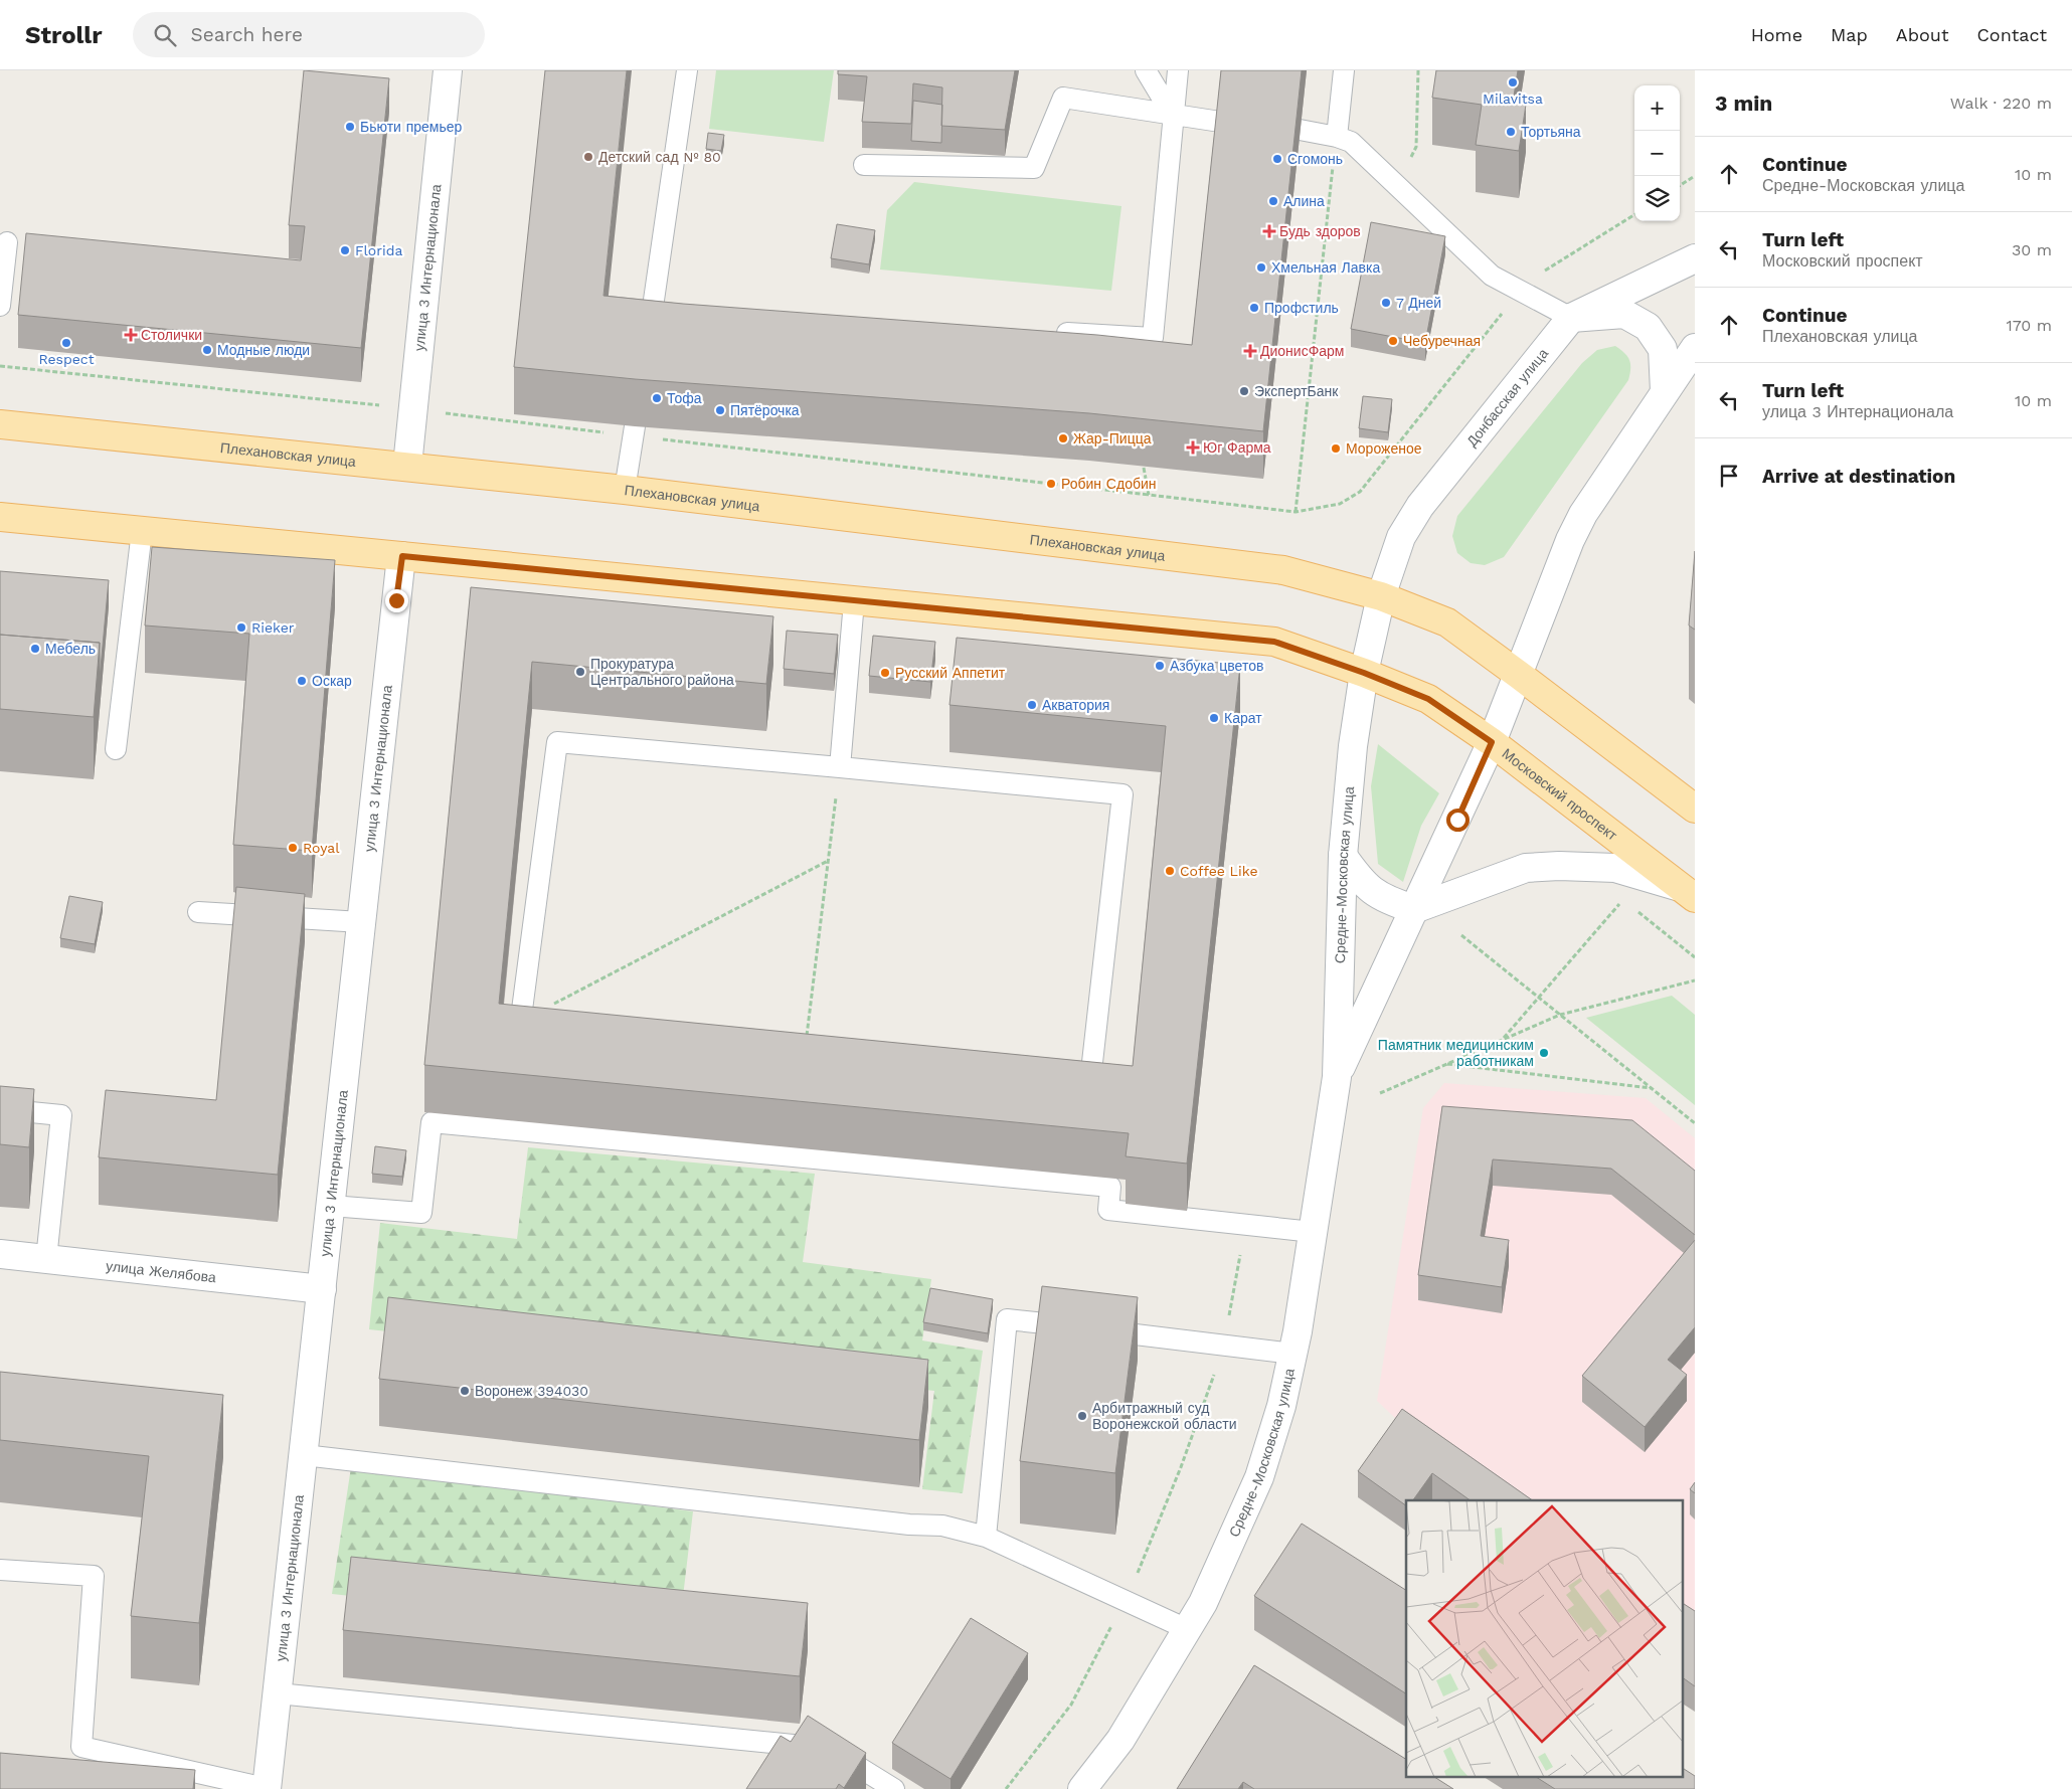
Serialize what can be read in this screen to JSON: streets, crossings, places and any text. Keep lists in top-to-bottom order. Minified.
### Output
{"streets":{"main road":["Плехановская улица","Московский проспект"],"street":["улица 3 Интернационала","Донбасская улица","Средне-Московская улица","улица Желябова"]},"crossings":[["улица 3 Интернационала","Плехановская улица"],["улица 3 Интернационала","улица Желябова"],["Донбасская улица","Плехановская улица"],["Донбасская улица","Московский проспект"],["Донбасская улица","Средне-Московская улица"],["Московский проспект","Средне-Московская улица"]],"places":{"other":["Milavitsa","Бьюти премьер","Тортьяна","Детский сад № 80","Сгомонь","Алина","Florida","Хмельная Лавка","7 Дней","Профстиль","Чебуречная","Respect","Модные люди","ЭкспертБанк","Тофа","Пятёрочка","Жар-Пицца","Мороженое","Робин Сдобин","Rieker","Мебель","Азбука цветов","Прокуратура Центрального района","Русский Аппетит","Оскар","Акватория","Карат","Royal","Coffee Like","Памятник медицинским работникам","Воронеж 394030","Арбитражный суд Воронежской области"],"health":["Будь здоров","Столички","ДионисФарм","Юг Фарма"]},"page":{"header":"Strollr","search":"Search here","nav":["Home","Map","About","Contact"],"heading":["3 min","Walk · 220 m"],"map_buttons":["+","−"],"list":[["Continue","Средне-Московская улица","10 m"],["Turn left","Московский проспект","30 m"],["Continue","Плехановская улица","170 m"],["Turn left","улица 3 Интернационала","10 m"],"Arrive at destination"]}}
